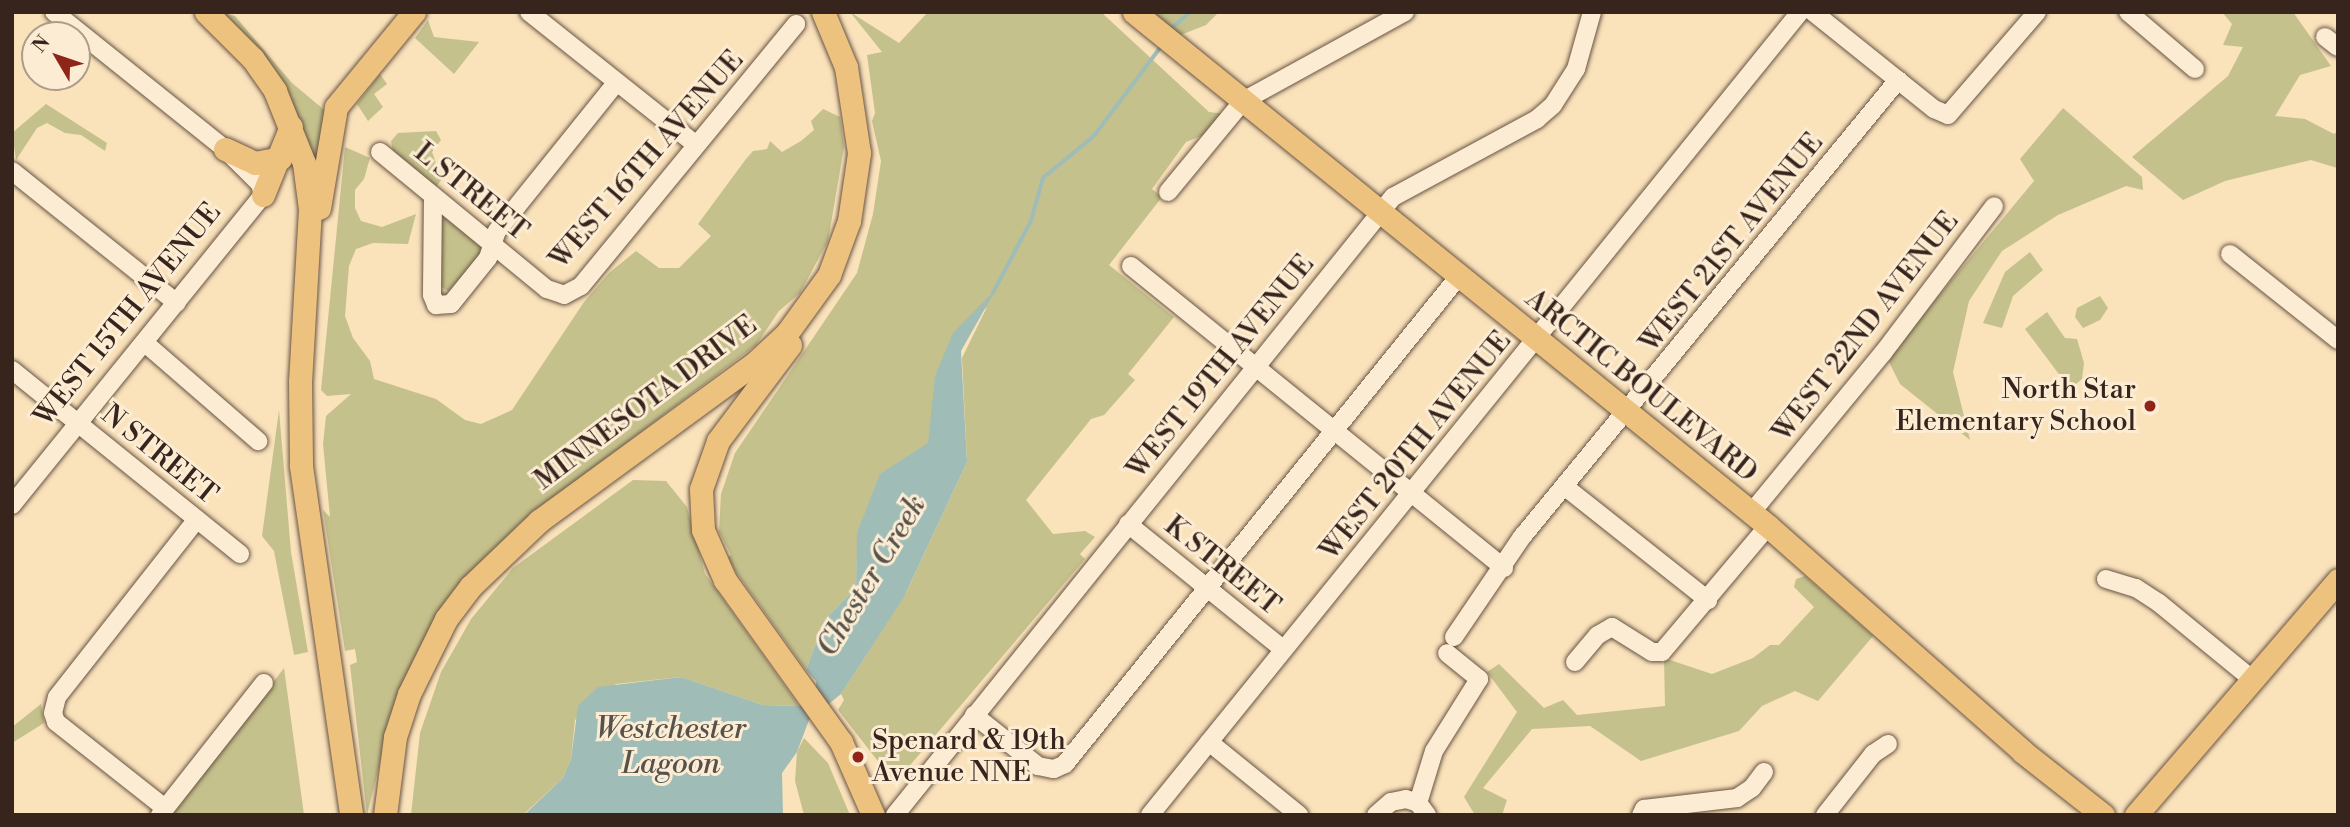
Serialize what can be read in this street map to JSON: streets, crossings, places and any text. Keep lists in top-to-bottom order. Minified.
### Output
{"streets":{"main road":["ARCTIC BOULEVARD","MINNESOTA DRIVE"],"street":["WEST 16TH AVENUE","L STREET","WEST 21ST AVENUE","WEST 15TH AVENUE","WEST 22ND AVENUE","WEST 19TH AVENUE","WEST 20TH AVENUE","N STREET","K STREET"]},"crossings":[["WEST 16TH AVENUE","L STREET"],["WEST 21ST AVENUE","ARCTIC BOULEVARD"],["WEST 15TH AVENUE","N STREET"],["WEST 22ND AVENUE","ARCTIC BOULEVARD"],["WEST 19TH AVENUE","ARCTIC BOULEVARD"],["WEST 19TH AVENUE","K STREET"],["ARCTIC BOULEVARD","WEST 20TH AVENUE"],["WEST 20TH AVENUE","K STREET"]],"water":["Chester Creek","Westchester Lagoon"],"places":["North Star Elementary School","Spenard & 19th Avenue NNE"],"north":"top left"}
